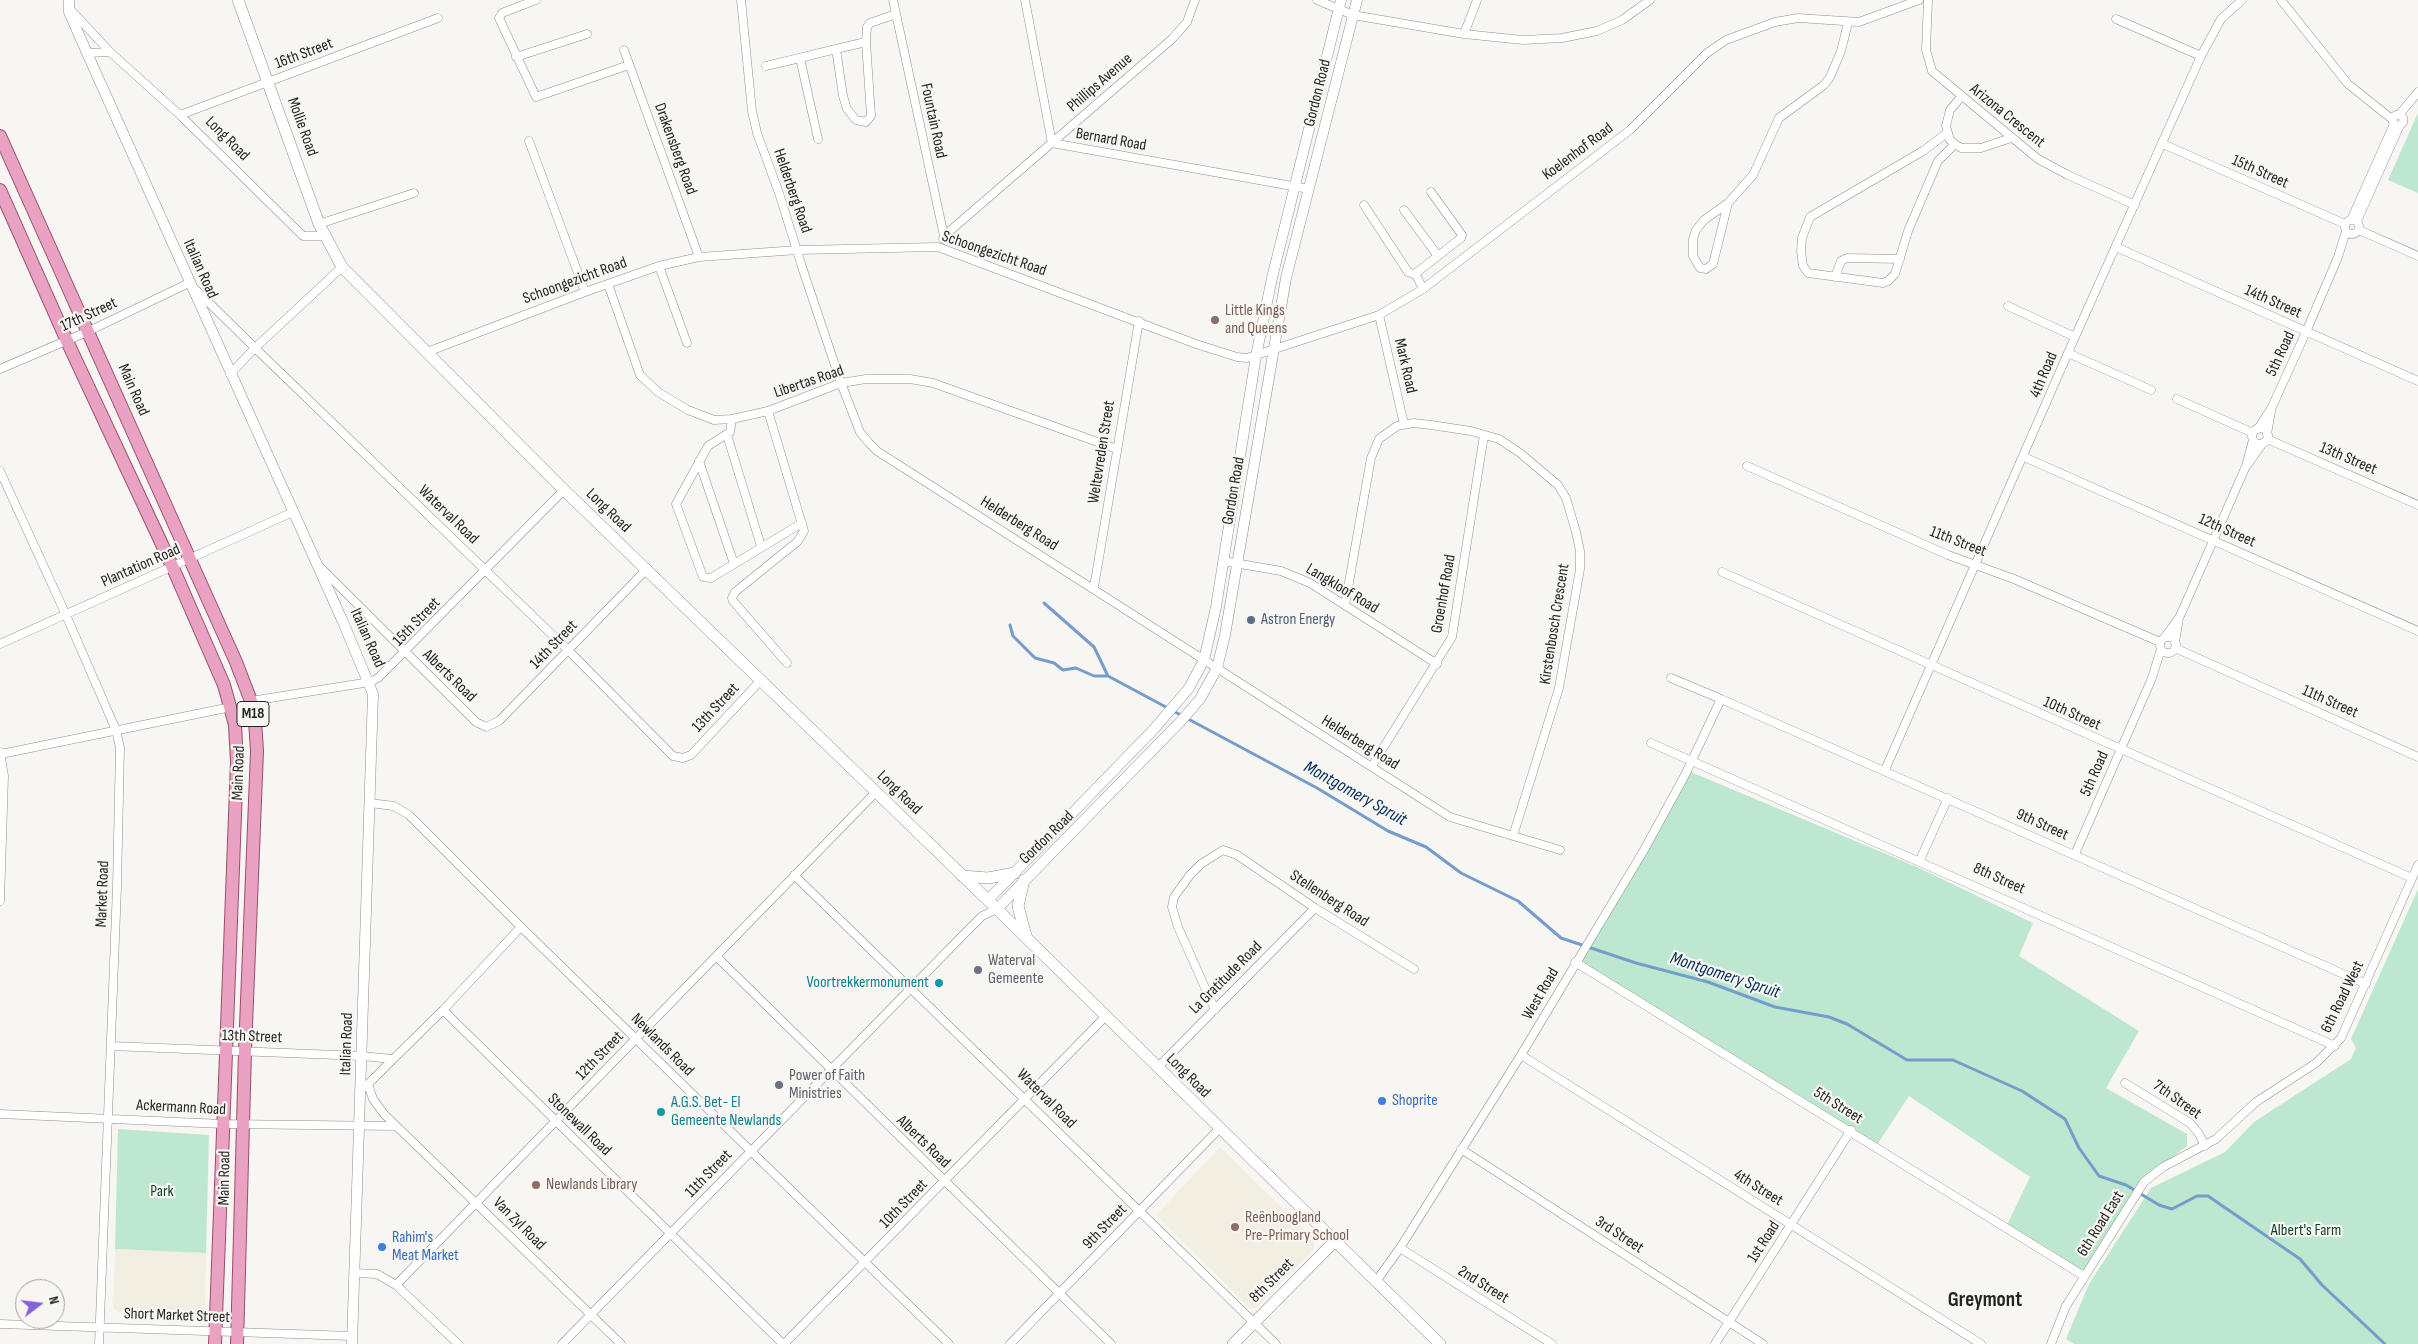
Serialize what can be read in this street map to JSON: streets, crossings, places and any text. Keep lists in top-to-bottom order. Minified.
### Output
{"streets":{"main road":["Mollie Road","Long Road","Main Road","M18","8th Street"],"street":["16th Street","Phillips Avenue","Gordon Road","Arizona Crescent","Fountain Road","Bernard Road","Drakensberg Road","Koelenhof Road","15th Street","Helderberg Road","Schoongezicht Road","Italian Road","14th Street","17th Street","5th Road","Mark Road","4th Road","Libertas Road","Weltevreden Street","13th Street","Waterval Road","12th Street","11th Street","Plantation Road","Langkloof Road","Groenhof Road","Kirstenbosch Crescent","Alberts Road","10th Street","9th Street","Market Road","Stellenberg Road","La Gratitude Road","West Road","6th Road West","Newlands Road","7th Street","5th Street","Ackermann Road","Stonewall Road","4th Street","Van Zyl Road","6th Road East","3rd Street","1st Road","2nd Street","Short Market Street"]},"crossings":[["16th Street","Mollie Road"],["16th Street","Long Road"],["Phillips Avenue","Fountain Road"],["Phillips Avenue","Bernard Road"],["Gordon Road","Long Road"],["Gordon Road","Bernard Road"],["Gordon Road","Koelenhof Road"],["Gordon Road","Helderberg Road"],["Gordon Road","Schoongezicht Road"],["Gordon Road","11th Street"],["Gordon Road","Langkloof Road"],["Arizona Crescent","4th Road"],["Mollie Road","Long Road"],["Long Road","15th Street"],["Long Road","Schoongezicht Road"],["Long Road","Italian Road"],["Long Road","14th Street"],["Long Road","13th Street"],["Long Road","12th Street"],["Long Road","11th Street"],["Long Road","10th Street"],["Long Road","9th Street"],["Long Road","8th Street"],["Long Road","La Gratitude Road"],["Long Road","West Road"],["Drakensberg Road","Schoongezicht Road"],["Koelenhof Road","Schoongezicht Road"],["Koelenhof Road","Mark Road"],["15th Street","Italian Road"],["15th Street","5th Road"],["15th Street","4th Road"],["15th Street","Main Road"],["15th Street","Waterval Road"],["15th Street","Alberts Road"],["Helderberg Road","Schoongezicht Road"],["Helderberg Road","Libertas Road"],["Helderberg Road","Weltevreden Street"],["Helderberg Road","Groenhof Road"],["Helderberg Road","Kirstenbosch Crescent"],["Schoongezicht Road","Libertas Road"],["Schoongezicht Road","Weltevreden Street"],["Italian Road","17th Street"],["Italian Road","13th Street"],["Italian Road","Waterval Road"],["Italian Road","Plantation Road"],["Italian Road","Alberts Road"],["Italian Road","Newlands Road"],["Italian Road","Ackermann Road"],["Italian Road","Van Zyl Road"],["Italian Road","Short Market Street"],["14th Street","5th Road"],["14th Street","4th Road"],["14th Street","Waterval Road"],["14th Street","Alberts Road"],["17th Street","Main Road"],["17th Street","Waterval Road"],["5th Road","13th Street"],["5th Road","12th Street"],["5th Road","11th Street"],["5th Road","10th Street"],["5th Road","9th Street"],["Mark Road","Kirstenbosch Crescent"],["4th Road","12th Street"],["4th Road","11th Street"],["4th Road","10th Street"],["4th Road","9th Street"],["Libertas Road","Weltevreden Street"],["Main Road","13th Street"],["Main Road","Plantation Road"],["Main Road","Ackermann Road"],["Main Road","Short Market Street"],["13th Street","Waterval Road"],["13th Street","Market Road"],["Waterval Road","12th Street"],["Waterval Road","11th Street"],["Waterval Road","10th Street"],["Waterval Road","9th Street"],["Waterval Road","8th Street"],["12th Street","Alberts Road"],["12th Street","Newlands Road"],["12th Street","Stonewall Road"],["12th Street","Van Zyl Road"],["11th Street","Alberts Road"],["11th Street","Newlands Road"],["11th Street","Stonewall Road"],["11th Street","Van Zyl Road"],["Plantation Road","Market Road"],["Langkloof Road","Groenhof Road"],["Groenhof Road","Kirstenbosch Crescent"],["Alberts Road","10th Street"],["Alberts Road","9th Street"],["10th Street","6th Road West"],["10th Street","Newlands Road"],["10th Street","Stonewall Road"],["9th Street","West Road"],["9th Street","6th Road West"],["8th Street","West Road"],["8th Street","6th Road West"],["Market Road","Ackermann Road"],["Market Road","Short Market Street"],["Stellenberg Road","La Gratitude Road"],["West Road","5th Street"],["West Road","4th Street"],["West Road","3rd Street"],["West Road","2nd Street"],["6th Road West","7th Street"],["6th Road West","6th Road East"],["7th Street","6th Road East"],["5th Street","6th Road East"],["5th Street","1st Road"],["4th Street","1st Road"],["3rd Street","1st Road"]],"districts":["Greymont"],"water":["Montgomery Spruit"],"parks":["Park","Albert's Farm"],"places":["Little Kings and Queens","Astron Energy","Waterval Gemeente","Voortrekkermonument","Power of Faith Ministries","Shoprite","A.G.S. Bet- El Gemeente Newlands","Newlands Library","Reënboogland Pre-Primary School","Rahim's Meat Market"],"north":"right"}
